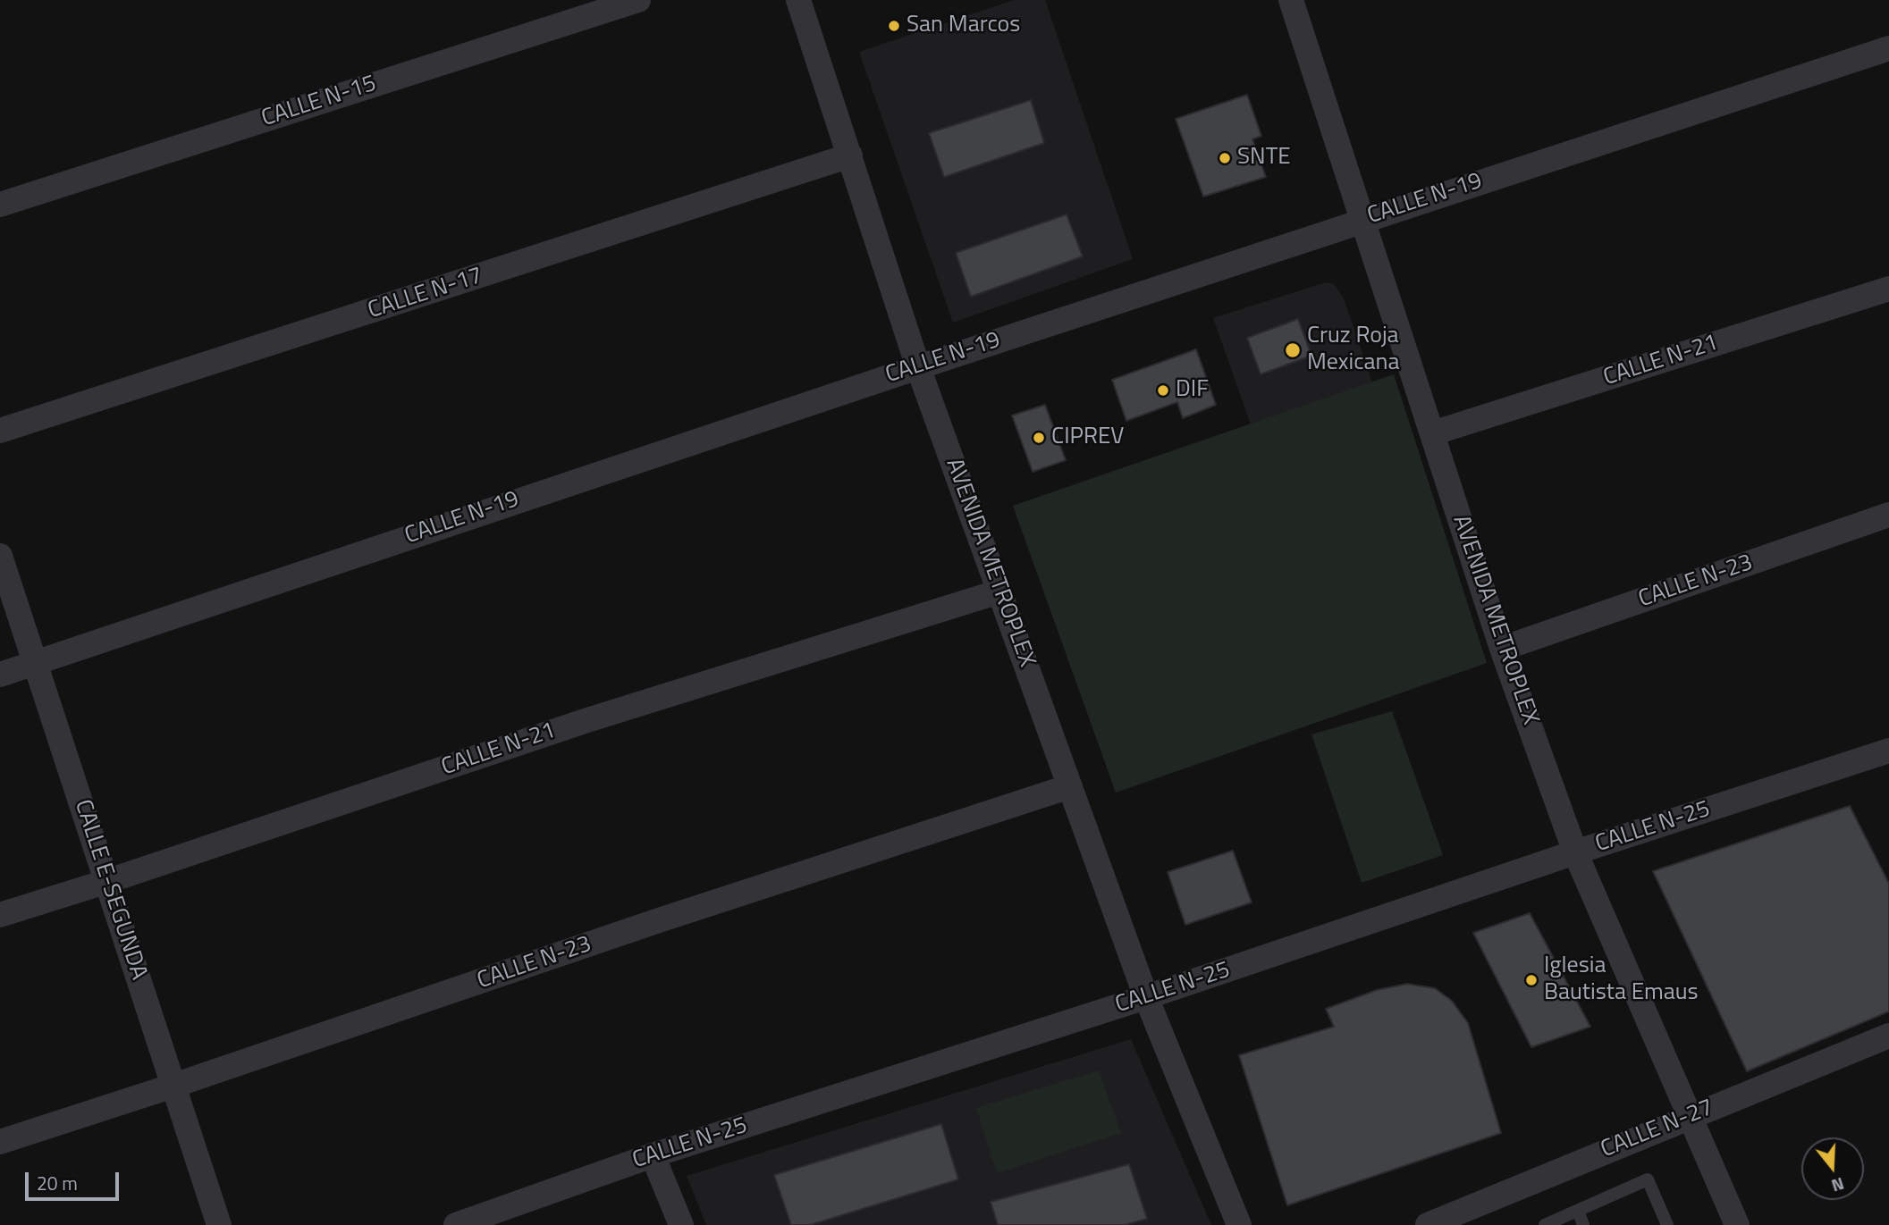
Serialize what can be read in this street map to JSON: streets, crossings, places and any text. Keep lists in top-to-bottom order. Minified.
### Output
{"streets":{"street":["CALLE N-15","CALLE N-19","CALLE N-17","CALLE N-21","AVENIDA METROPLEX","CALLE N-23","CALLE N-25","CALLE E-SEGUNDA","CALLE N-27"]},"crossings":[["CALLE N-19","AVENIDA METROPLEX"],["CALLE N-19","CALLE E-SEGUNDA"],["CALLE N-17","AVENIDA METROPLEX"],["CALLE N-21","AVENIDA METROPLEX"],["CALLE N-21","CALLE E-SEGUNDA"],["AVENIDA METROPLEX","CALLE N-23"],["AVENIDA METROPLEX","CALLE N-25"],["AVENIDA METROPLEX","CALLE N-27"],["CALLE N-23","CALLE E-SEGUNDA"]],"places":["San Marcos","SNTE","Cruz Roja Mexicana","DIF","CIPREV","Iglesia Bautista Emaus"],"scale_bar":"20 m","north":"bottom"}
